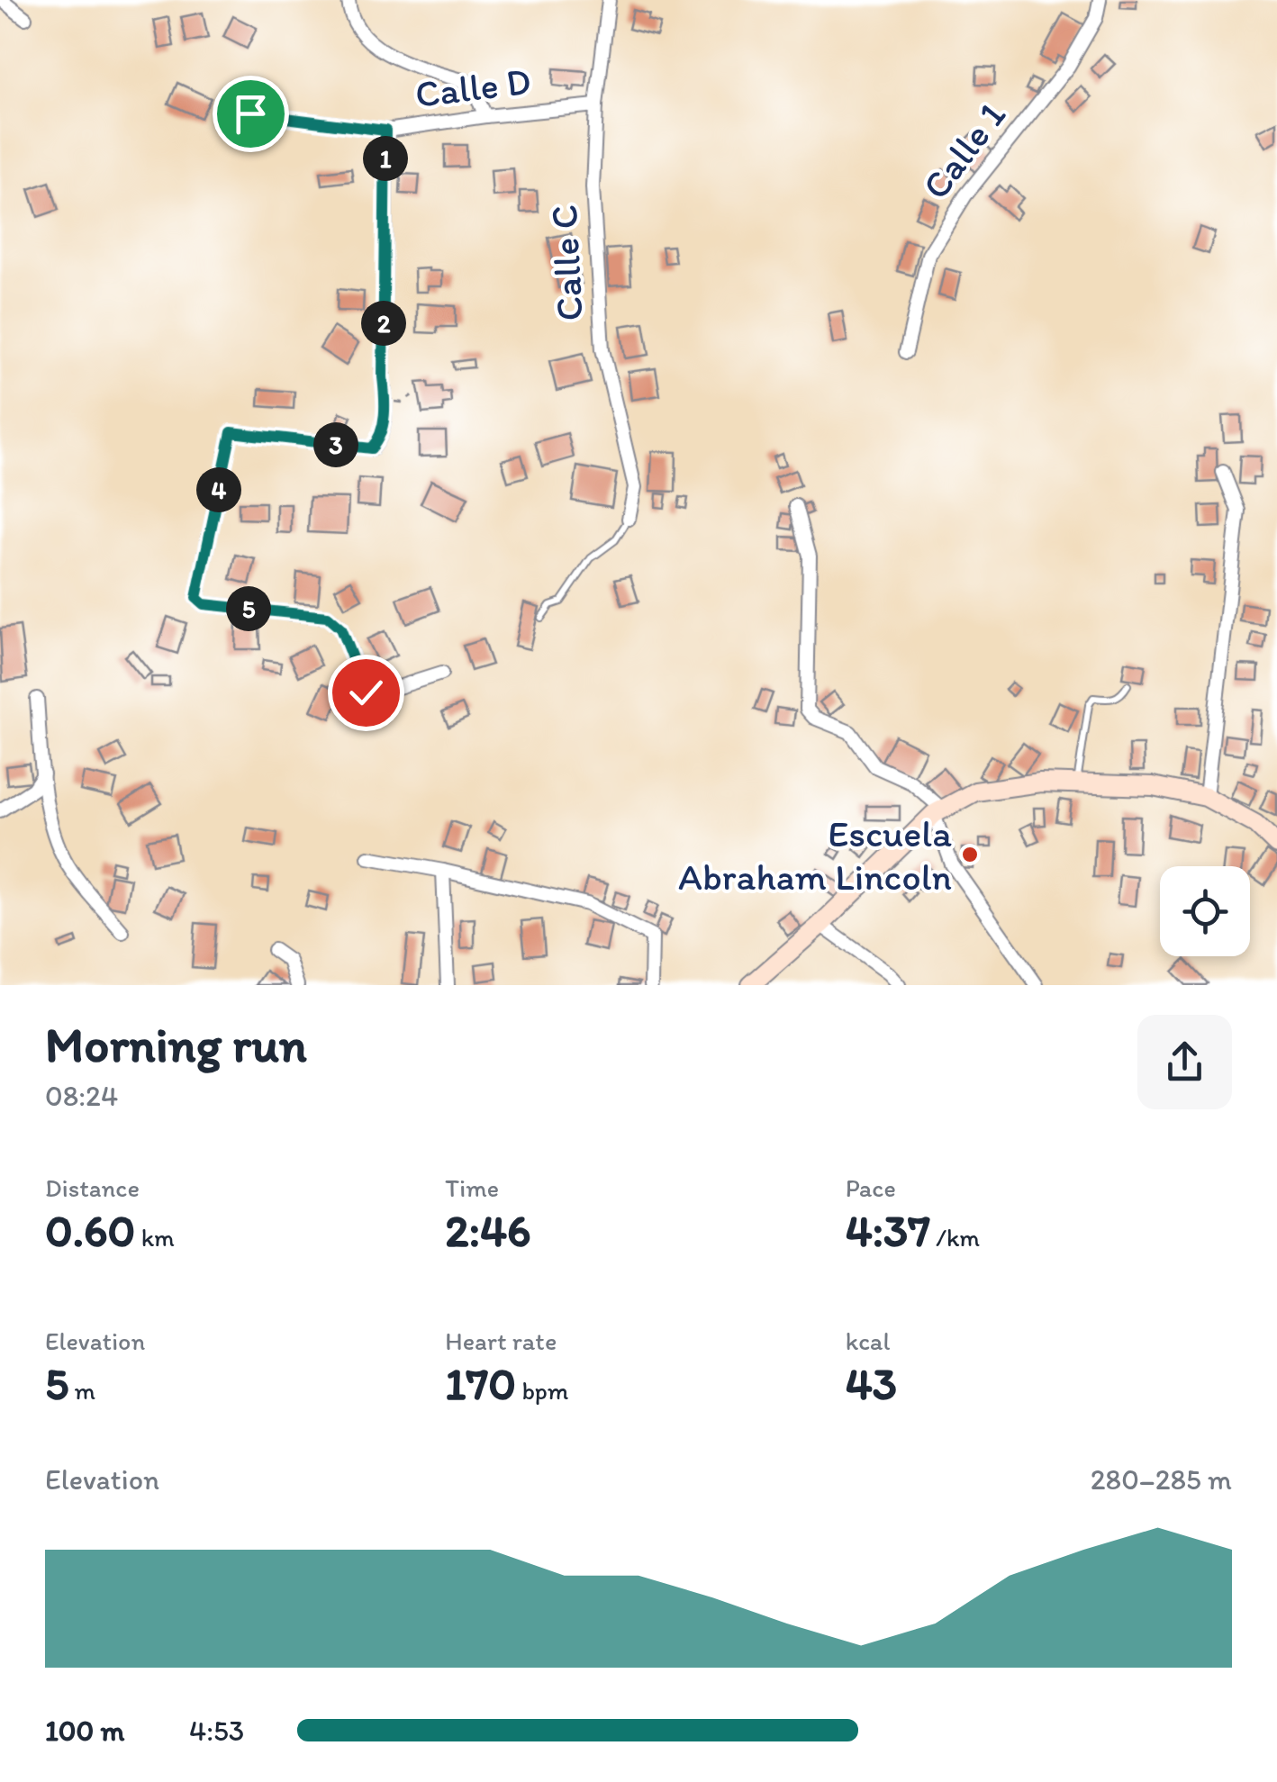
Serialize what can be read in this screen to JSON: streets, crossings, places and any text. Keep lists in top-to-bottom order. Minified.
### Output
{"streets":{"street":["Calle D","Calle 1","Calle C"]},"crossings":[["Calle D","Calle C"]],"places":["Escuela Abraham Lincoln"],"page":{"pins":["1","2","3","4","5"],"heading":["Morning run","08:24"],"stats":[["Distance","0.60 km"],["Time","2:46"],["Pace","4:37 /km"],["Elevation","5 m"],["Heart rate","170 bpm"],["kcal","43"]],"chart":["Elevation","280–285 m"],"list":[{"name":"100 m","note":"4:53"}]}}
